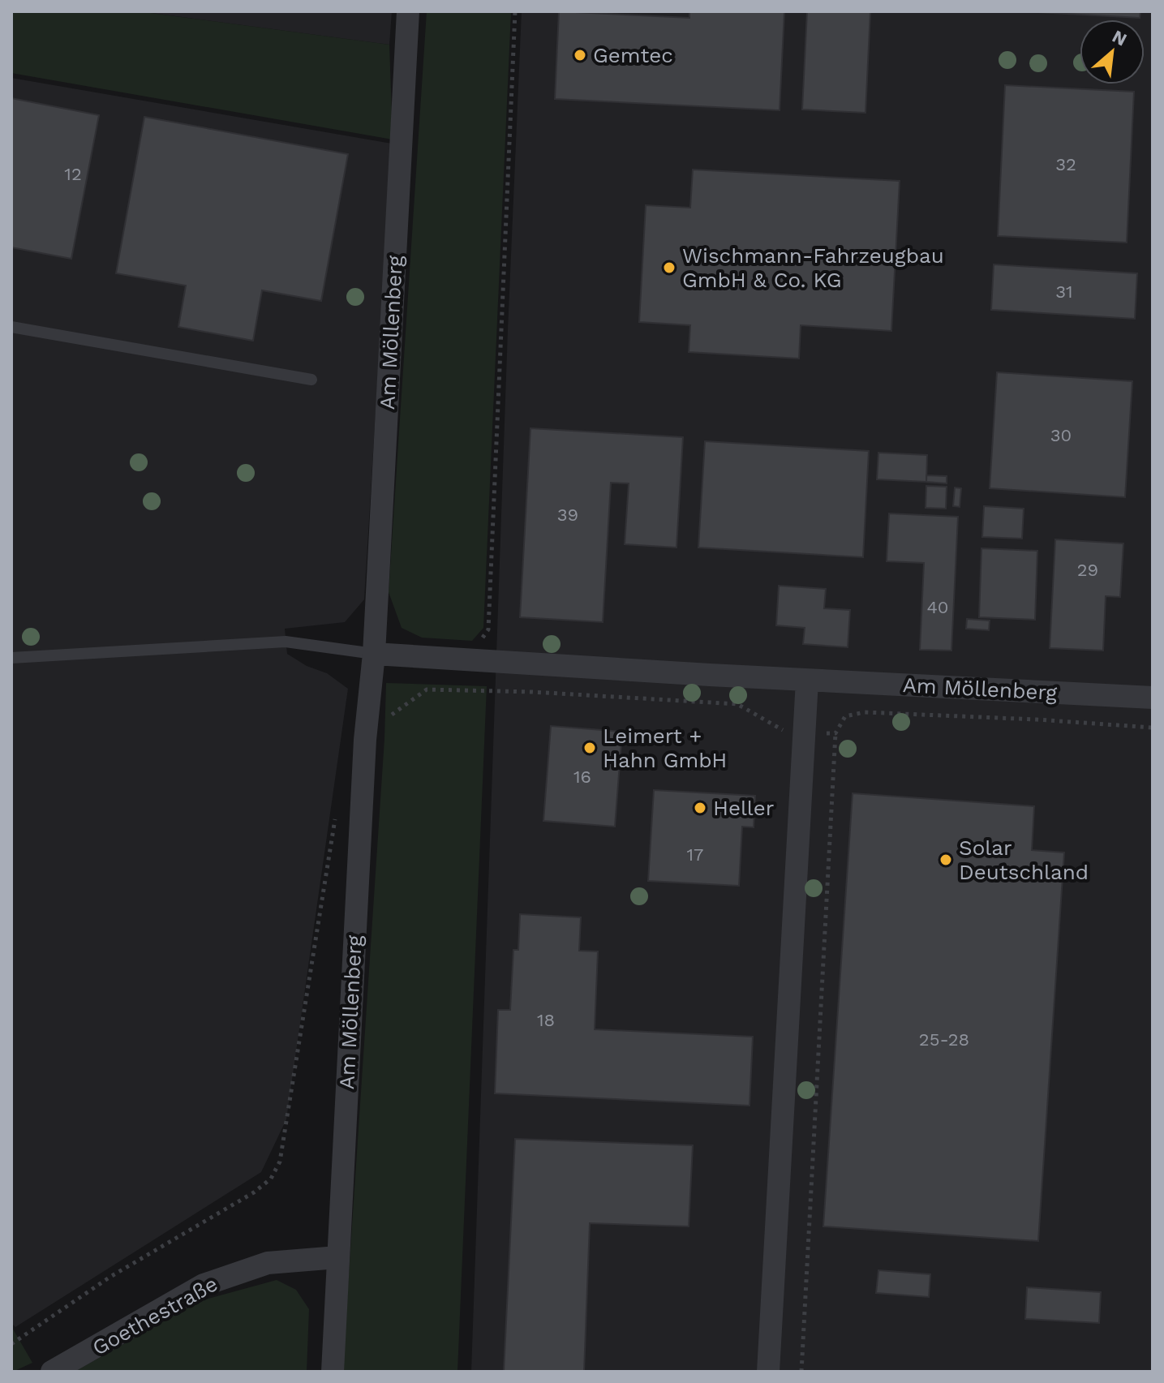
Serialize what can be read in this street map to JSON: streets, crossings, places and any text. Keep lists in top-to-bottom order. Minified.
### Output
{"streets":{"street":["Am Möllenberg","Goethestraße"]},"crossings":[["Am Möllenberg","Goethestraße"]],"places":["Gemtec","Wischmann-Fahrzeugbau GmbH & Co. KG","Leimert + Hahn GmbH","Heller","Solar Deutschland"],"house_numbers":["32","12","31","30","39","29","40","16","17","18","25-28"],"north":"top right"}
